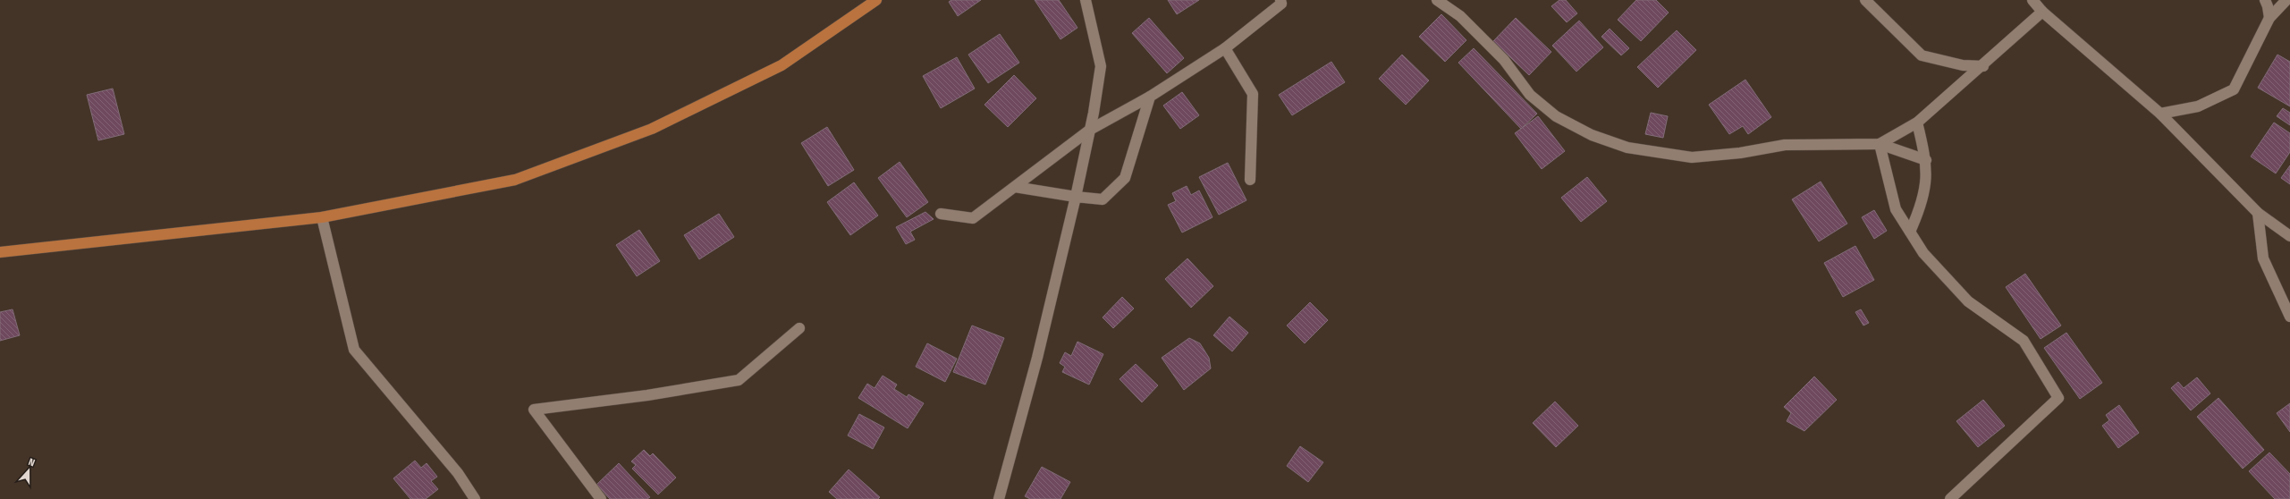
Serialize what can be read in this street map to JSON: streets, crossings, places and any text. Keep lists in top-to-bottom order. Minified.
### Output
{"north":"top"}
